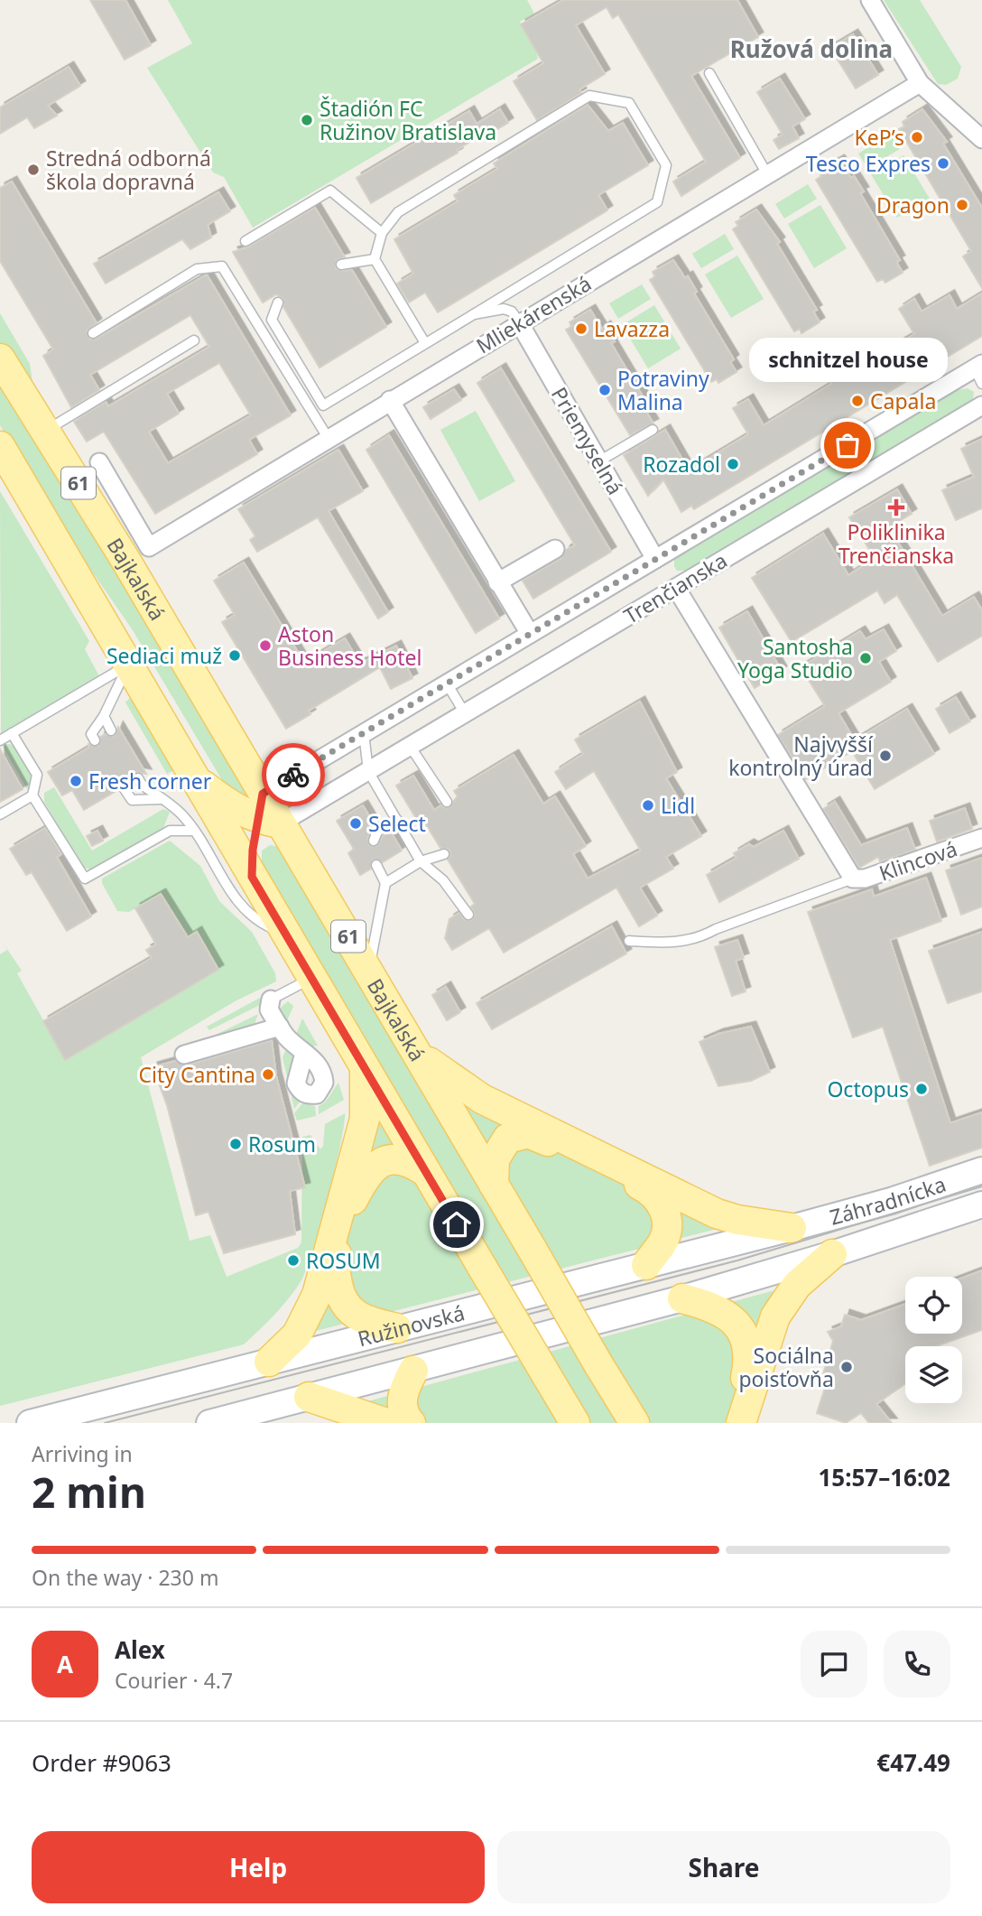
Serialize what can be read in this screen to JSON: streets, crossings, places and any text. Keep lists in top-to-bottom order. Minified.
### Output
{"streets":{"main road":["61","Bajkalská"],"street":["Mliekárenská","Priemyselná","Trenčianska","Klincová","Záhradnícka","Ružinovská"]},"crossings":[["Mliekárenská","Priemyselná"],["Priemyselná","Trenčianska"],["Bajkalská","Trenčianska"],["Záhradnícka","Ružinovská"]],"districts":["Ružová dolina"],"places":{"other":["Štadión FC Ružinov Bratislava","KeP’s","Tesco Expres","Stredná odborná škola dopravná","Dragon","Lavazza","Potraviny Malina","Capala","schnitzel house","Rozadol","Aston Business Hotel","Sediaci muž","Santosha Yoga Studio","Najvyšší kontrolný úrad","Fresh corner","Lidl","Select","City Cantina","Octopus","Rosum","ROSUM","Sociálna poisťovňa"],"health":["Poliklinika Trenčianska"]},"page":{"bubble":"schnitzel house","heading":["2 min","Arriving in","15:57–16:02"],"panel":["Alex","Courier · 4.7","Order #9063","€47.49"],"bar":"On the way · 230 m","round":"A","buttons":["Help","Share"]}}
